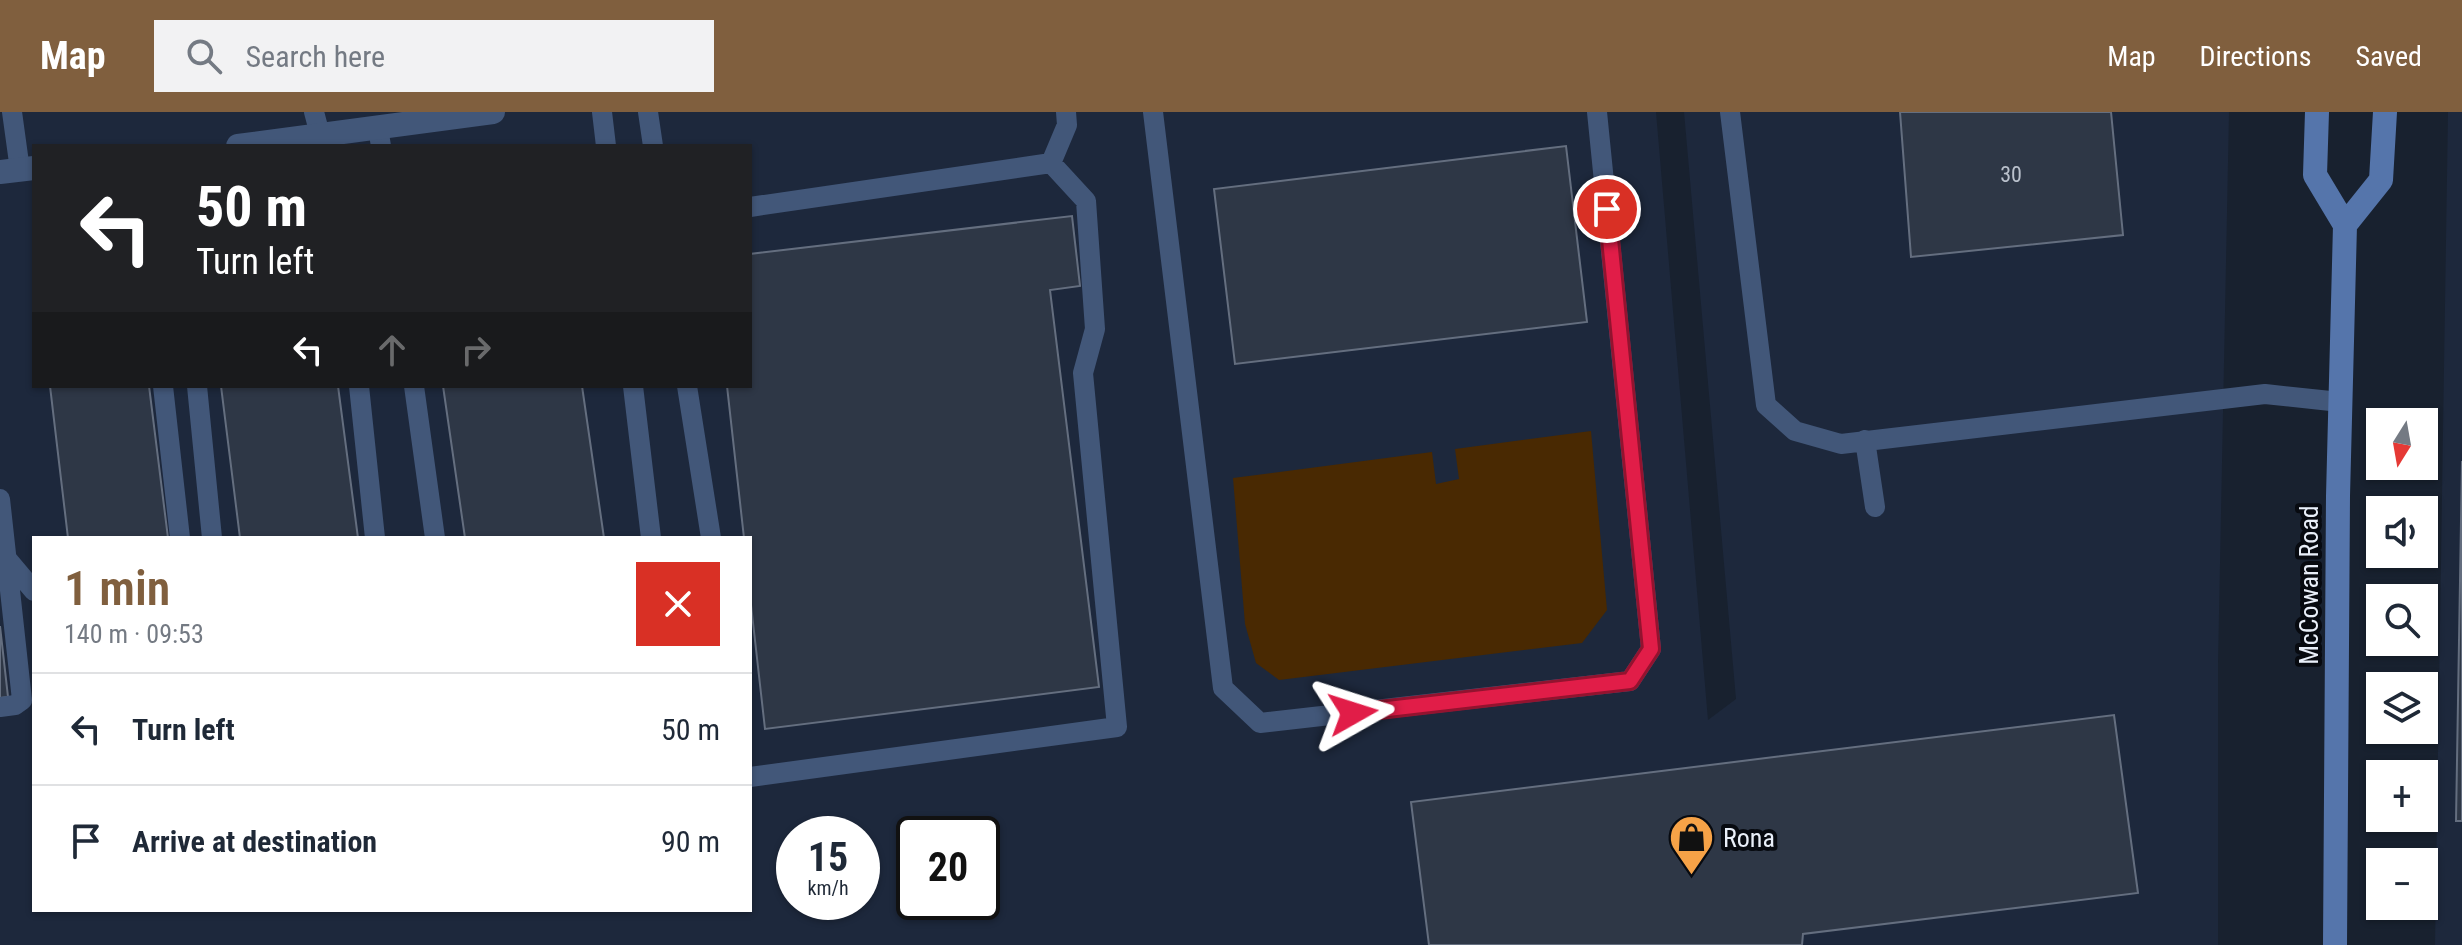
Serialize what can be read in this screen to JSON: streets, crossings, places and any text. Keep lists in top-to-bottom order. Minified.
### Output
{"streets":{"main road":["McCowan Road"]},"places":{"shop":["Rona"]},"house_numbers":["30"],"north":"bottom","page":{"header":"Map","search":"Search here","nav":["Map","Directions","Saved"],"turn":["50 m","Turn left"],"map_buttons":["+","−"],"heading":["1 min","140 m · 09:53"],"list":[{"name":"Turn left","value":"50 m"},{"name":"Arrive at destination","value":"90 m"}],"speed":"15 km/h","limit":"20"}}
